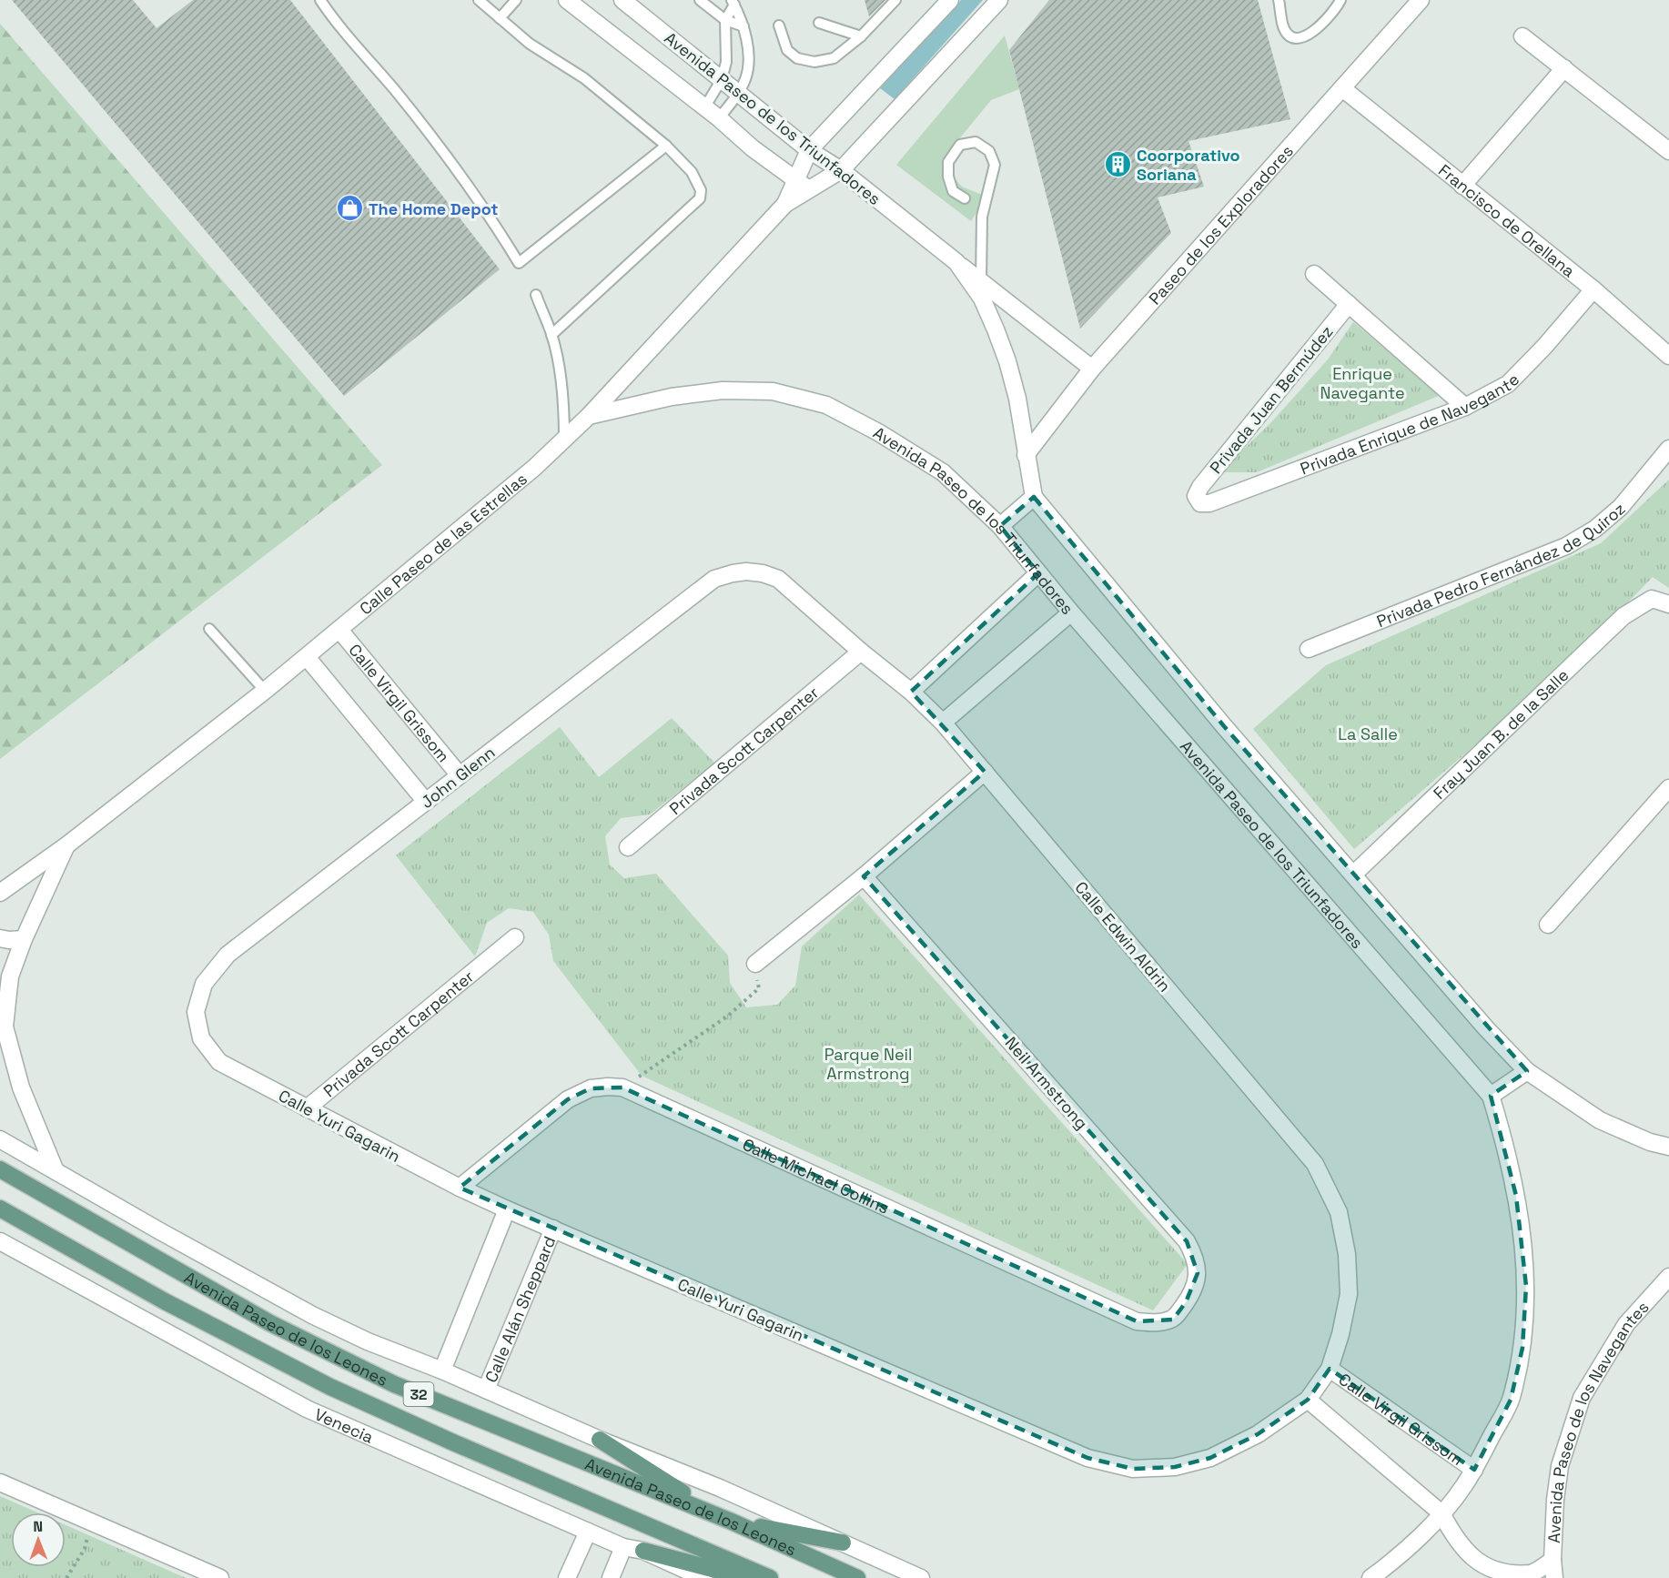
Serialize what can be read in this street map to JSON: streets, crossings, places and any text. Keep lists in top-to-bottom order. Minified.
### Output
{"streets":{"main road":["Avenida Paseo de los Leones","32"],"street":["Avenida Paseo de los Triunfadores","Francisco de Orellana","Paseo de los Exploradores","Privada Juan Bermúdez","Privada Enrique de Navegante","Calle Paseo de las Estrellas","Privada Pedro Fernández de Quiroz","Calle Virgil Grissom","Fray Juan B. de la Salle","Privada Scott Carpenter","John Glenn","Calle Edwin Aldrin","Neil Armstrong","Calle Yuri Gagarin","Calle Michael Collins","Calle Alán Sheppard","Avenida Paseo de los Navegantes","Venecia"]},"crossings":[["Avenida Paseo de los Triunfadores","Paseo de los Exploradores"],["Avenida Paseo de los Triunfadores","Calle Paseo de las Estrellas"],["Avenida Paseo de los Triunfadores","Calle Virgil Grissom"],["Avenida Paseo de los Triunfadores","Fray Juan B. de la Salle"],["Francisco de Orellana","Paseo de los Exploradores"],["Francisco de Orellana","Privada Enrique de Navegante"],["Privada Juan Bermúdez","Privada Enrique de Navegante"],["Calle Paseo de las Estrellas","Calle Virgil Grissom"],["Calle Virgil Grissom","John Glenn"],["Calle Virgil Grissom","Calle Edwin Aldrin"],["Privada Scott Carpenter","Calle Edwin Aldrin"],["Privada Scott Carpenter","Calle Yuri Gagarin"],["John Glenn","Calle Edwin Aldrin"],["John Glenn","Calle Yuri Gagarin"],["Calle Edwin Aldrin","Calle Yuri Gagarin"],["Neil Armstrong","Calle Michael Collins"],["Calle Yuri Gagarin","Calle Michael Collins"],["Calle Yuri Gagarin","Calle Alán Sheppard"]],"parks":["Enrique Navegante","La Salle","Parque Neil Armstrong"],"places":{"building":["Coorporativo Soriana"],"shop":["The Home Depot"]},"north":"top"}
